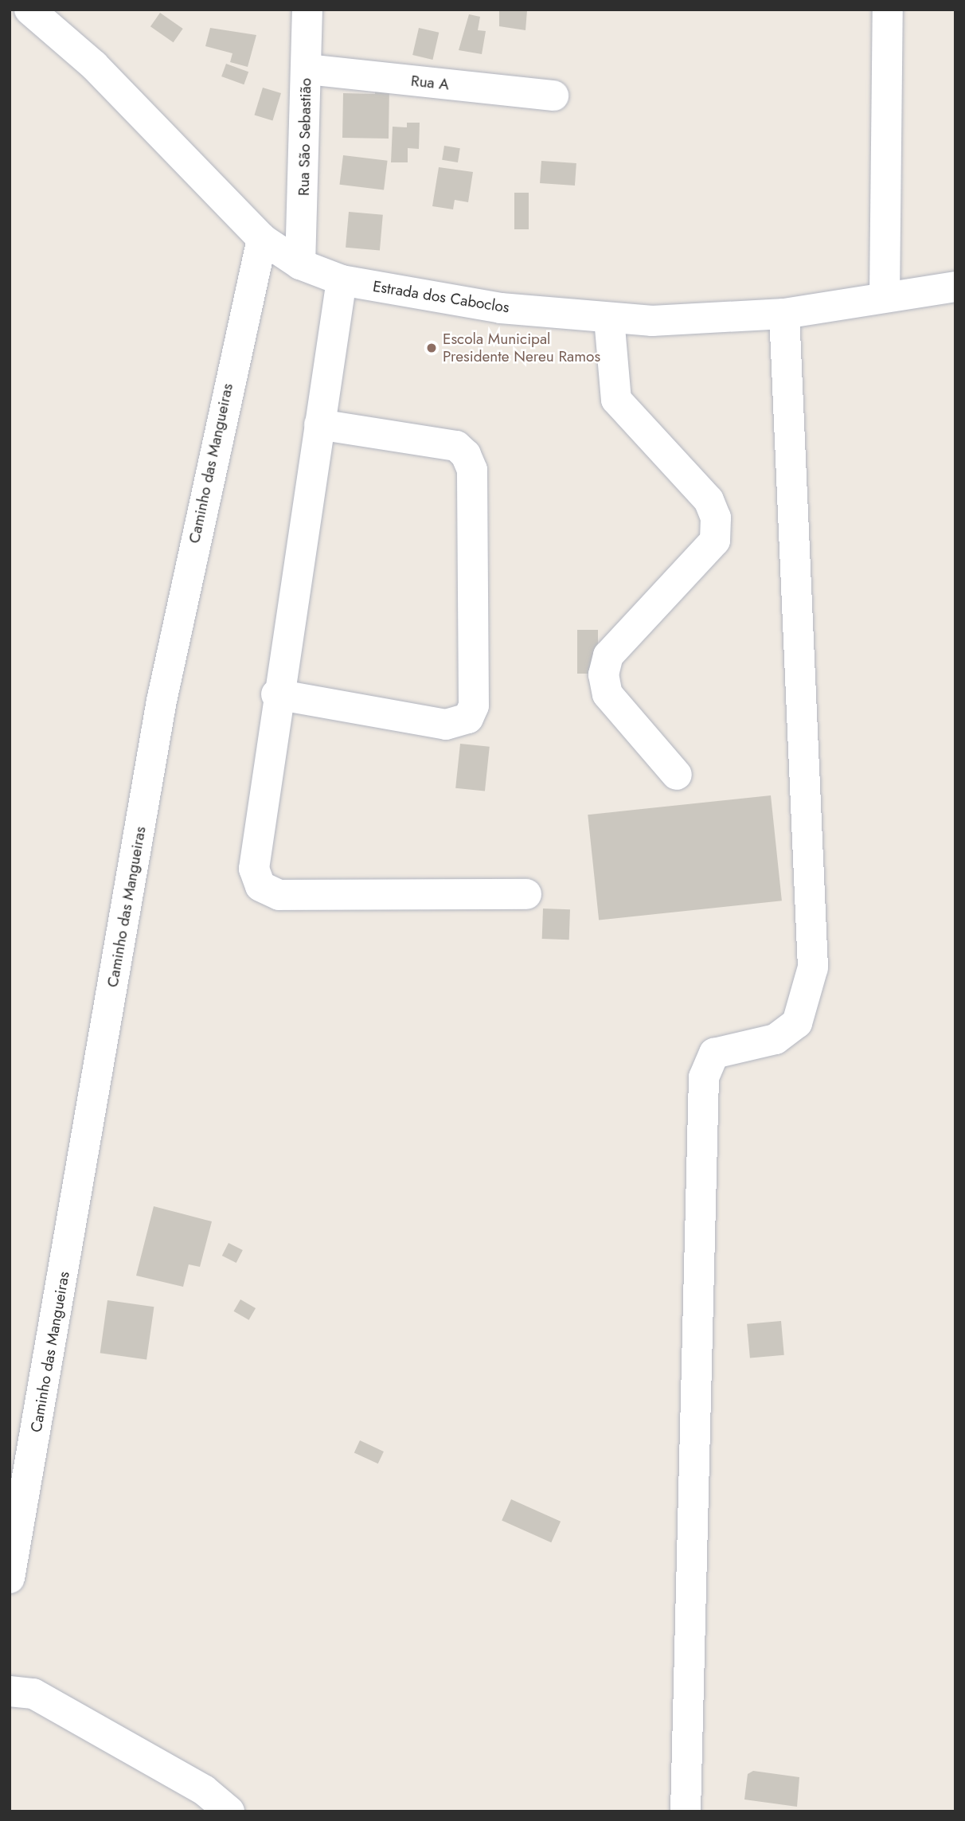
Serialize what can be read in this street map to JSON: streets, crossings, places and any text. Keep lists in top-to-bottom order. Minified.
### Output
{"streets":{"street":["Rua A","Rua São Sebastião","Estrada dos Caboclos","Caminho das Mangueiras"]},"crossings":[["Rua A","Rua São Sebastião"],["Rua São Sebastião","Estrada dos Caboclos"],["Estrada dos Caboclos","Caminho das Mangueiras"]],"places":["Escola Municipal Presidente Nereu Ramos"]}
